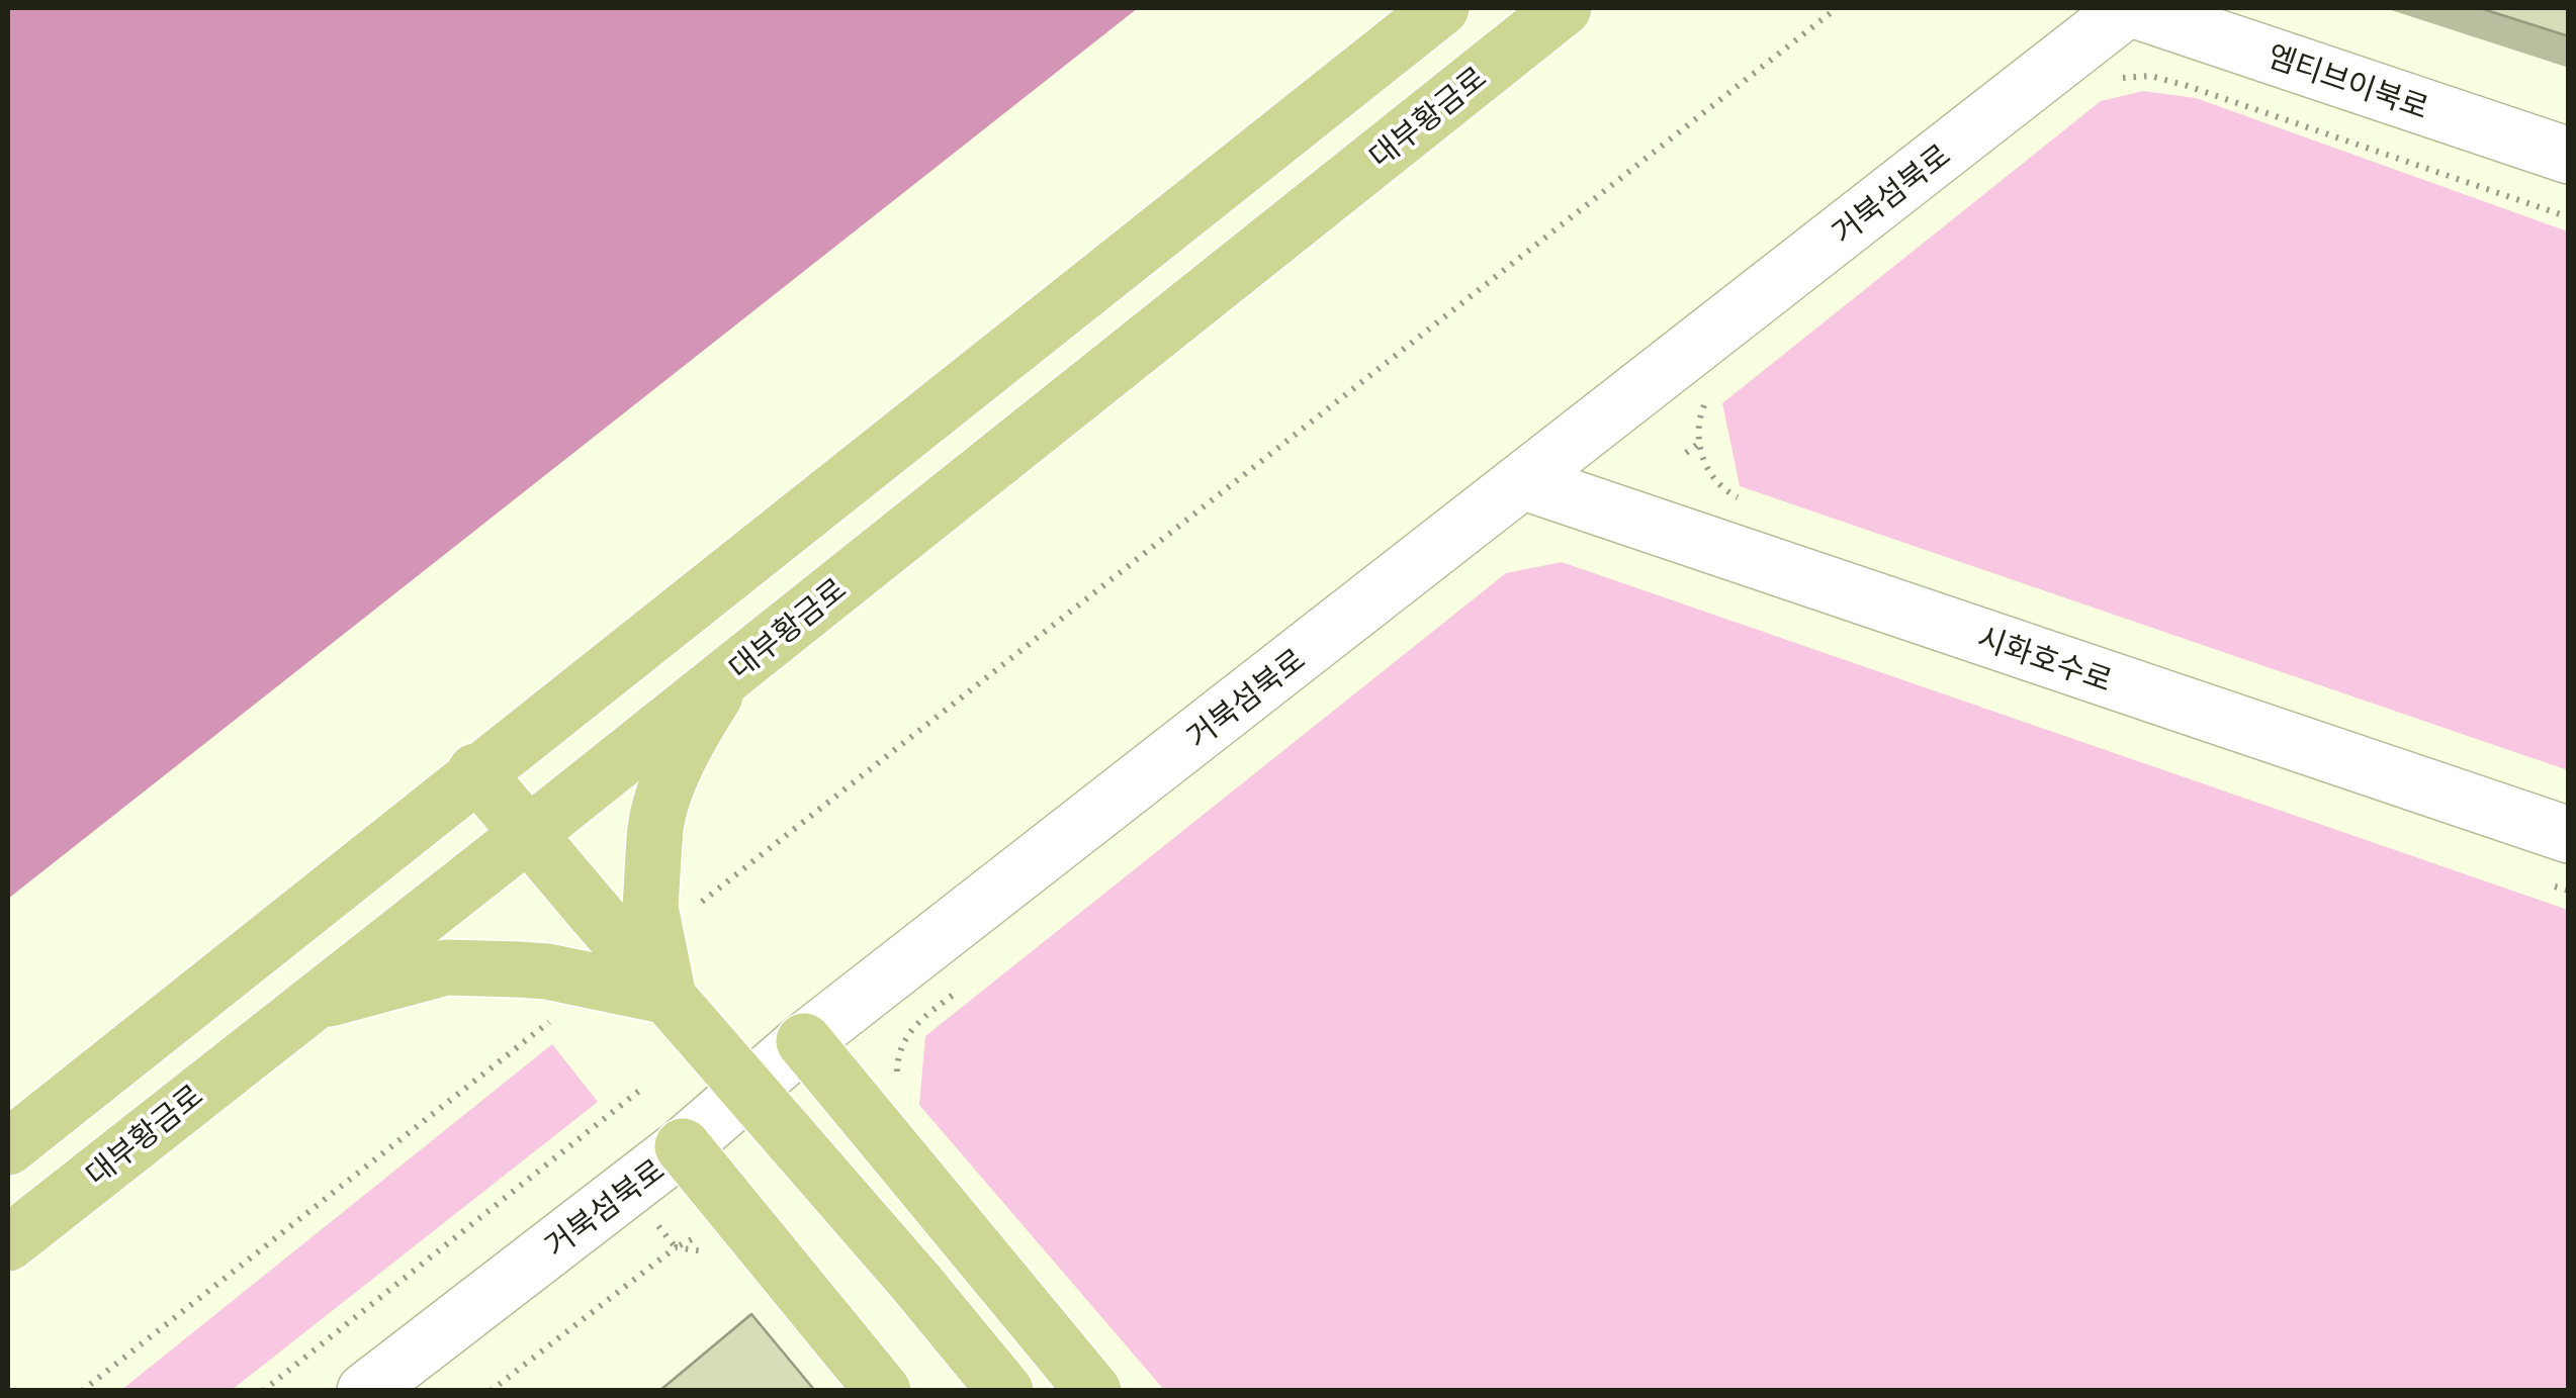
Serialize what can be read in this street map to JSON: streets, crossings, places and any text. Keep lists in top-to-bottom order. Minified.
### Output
{"streets":{"main road":["대부황금로"],"street":["엠티브이북로","거북섬북로","시화호수로"]},"crossings":[["엠티브이북로","거북섬북로"],["거북섬북로","시화호수로"]]}
